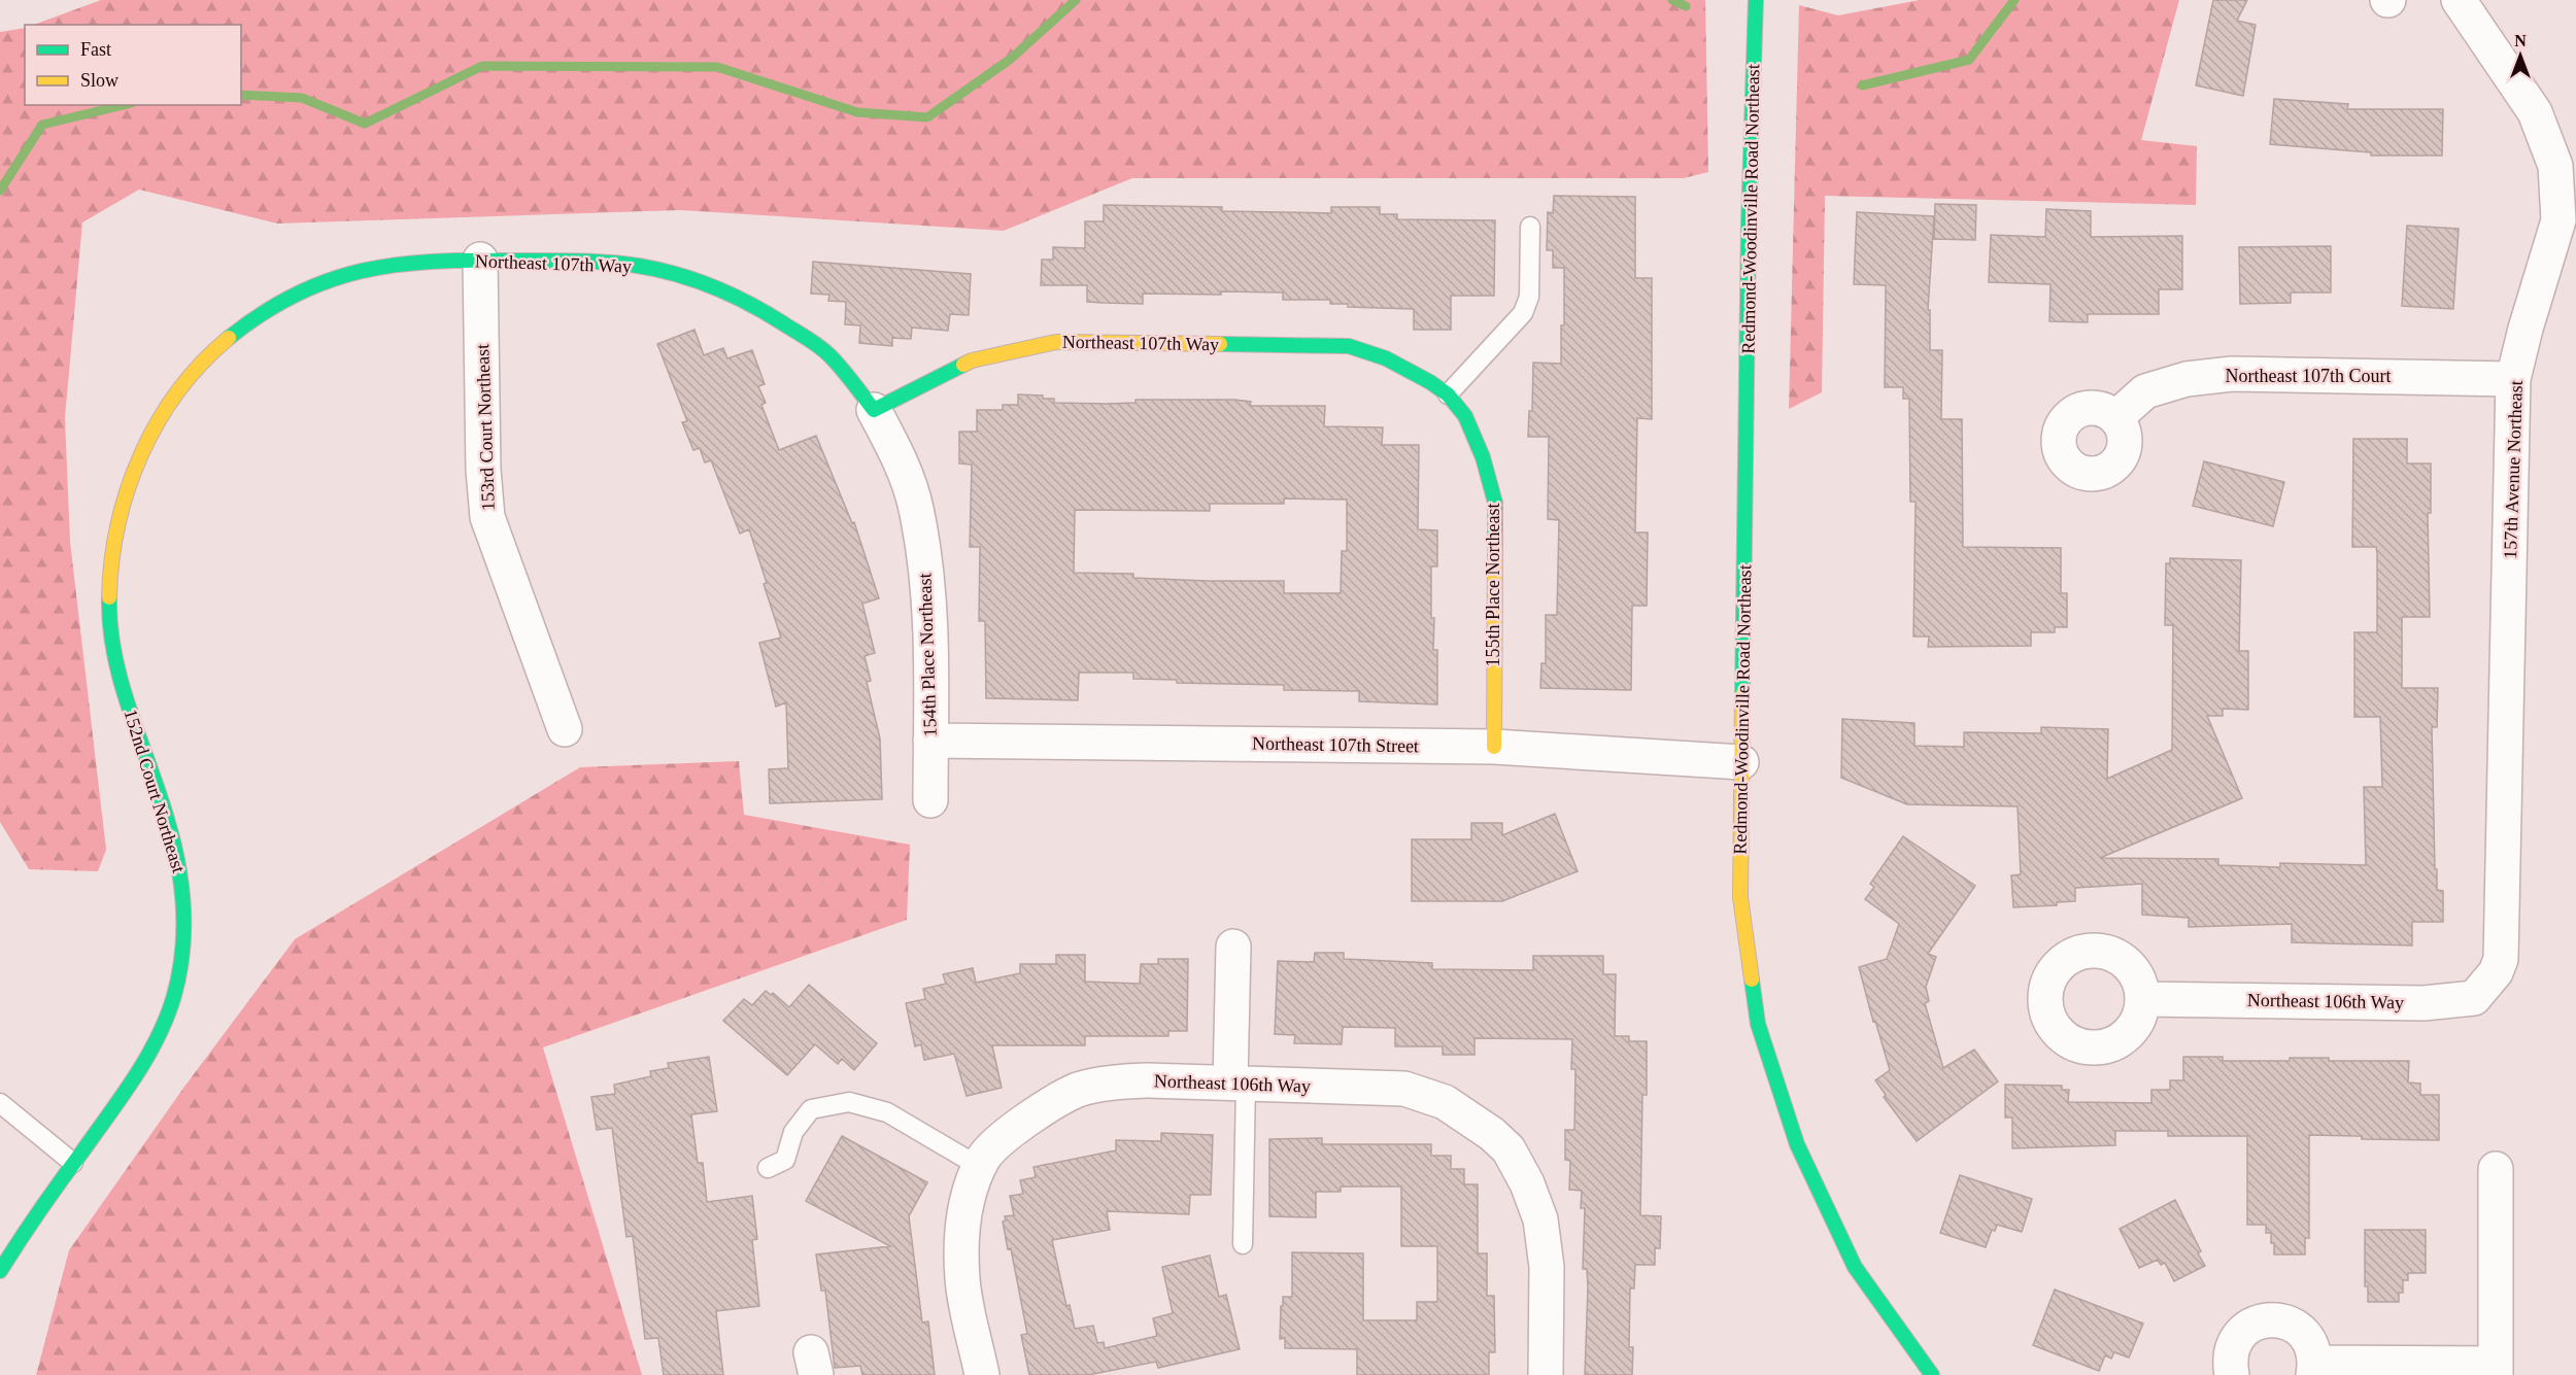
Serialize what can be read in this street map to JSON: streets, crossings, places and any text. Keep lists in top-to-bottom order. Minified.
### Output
{"streets":{"street":["Redmond-Woodinville Road Northeast","Northeast 107th Way","Northeast 107th Court","153rd Court Northeast","157th Avenue Northeast","155th Place Northeast","154th Place Northeast","Northeast 107th Street","152nd Court Northeast","Northeast 106th Way"]},"crossings":[["Redmond-Woodinville Road Northeast","Northeast 107th Street"],["Northeast 107th Way","153rd Court Northeast"],["Northeast 107th Way","155th Place Northeast"],["Northeast 107th Way","154th Place Northeast"],["Northeast 107th Way","152nd Court Northeast"],["Northeast 107th Court","157th Avenue Northeast"],["157th Avenue Northeast","Northeast 106th Way"],["155th Place Northeast","Northeast 107th Street"],["154th Place Northeast","Northeast 107th Street"]],"legend":["Fast","Slow"],"north":"top"}
